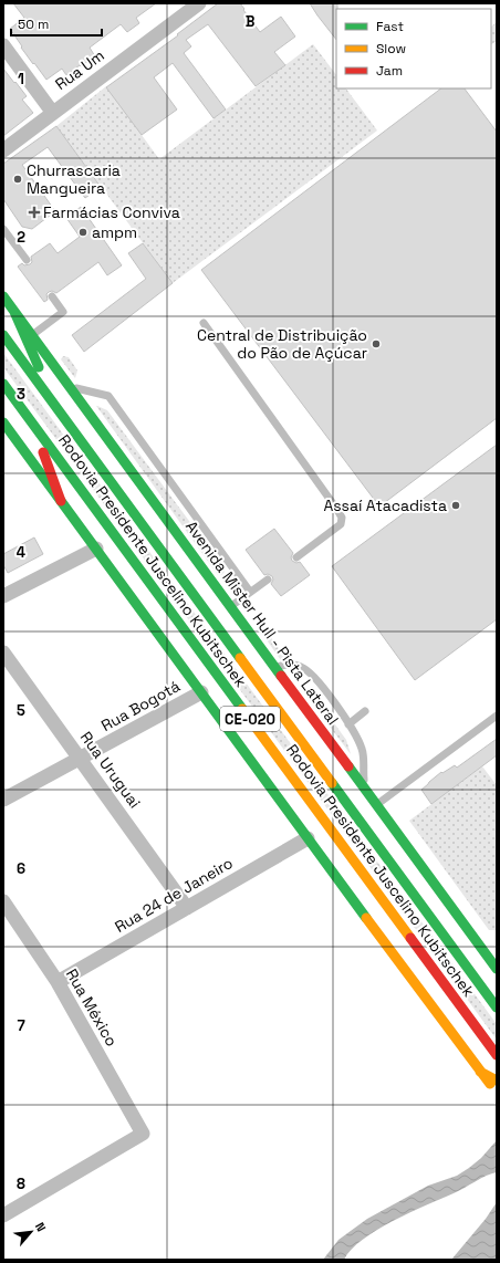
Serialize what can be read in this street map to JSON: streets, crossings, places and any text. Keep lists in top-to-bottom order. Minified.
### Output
{"streets":{"main road":["Rodovia Presidente Juscelino Kubitschek","Avenida Mister Hull - Pista Lateral","CE-020"],"street":["Rua Um","Rua Bogotá","Rua Uruguai","Rua 24 de Janeiro","Rua México"]},"crossings":[["Rua Bogotá","Rua Uruguai"],["Rua Uruguai","Rua 24 de Janeiro"],["Rua 24 de Janeiro","Rua México"]],"places":{"other":["Churrascaria Mangueira","ampm","Central de Distribuição do Pão de Açúcar","Assaí Atacadista"],"health":["Farmácias Conviva"]},"legend":["Fast","Slow","Jam"],"scale_bar":"50 m","north":"top right","grid":{"columns":["B"],"rows":["1","2","3","4","5","6","7","8"]}}
